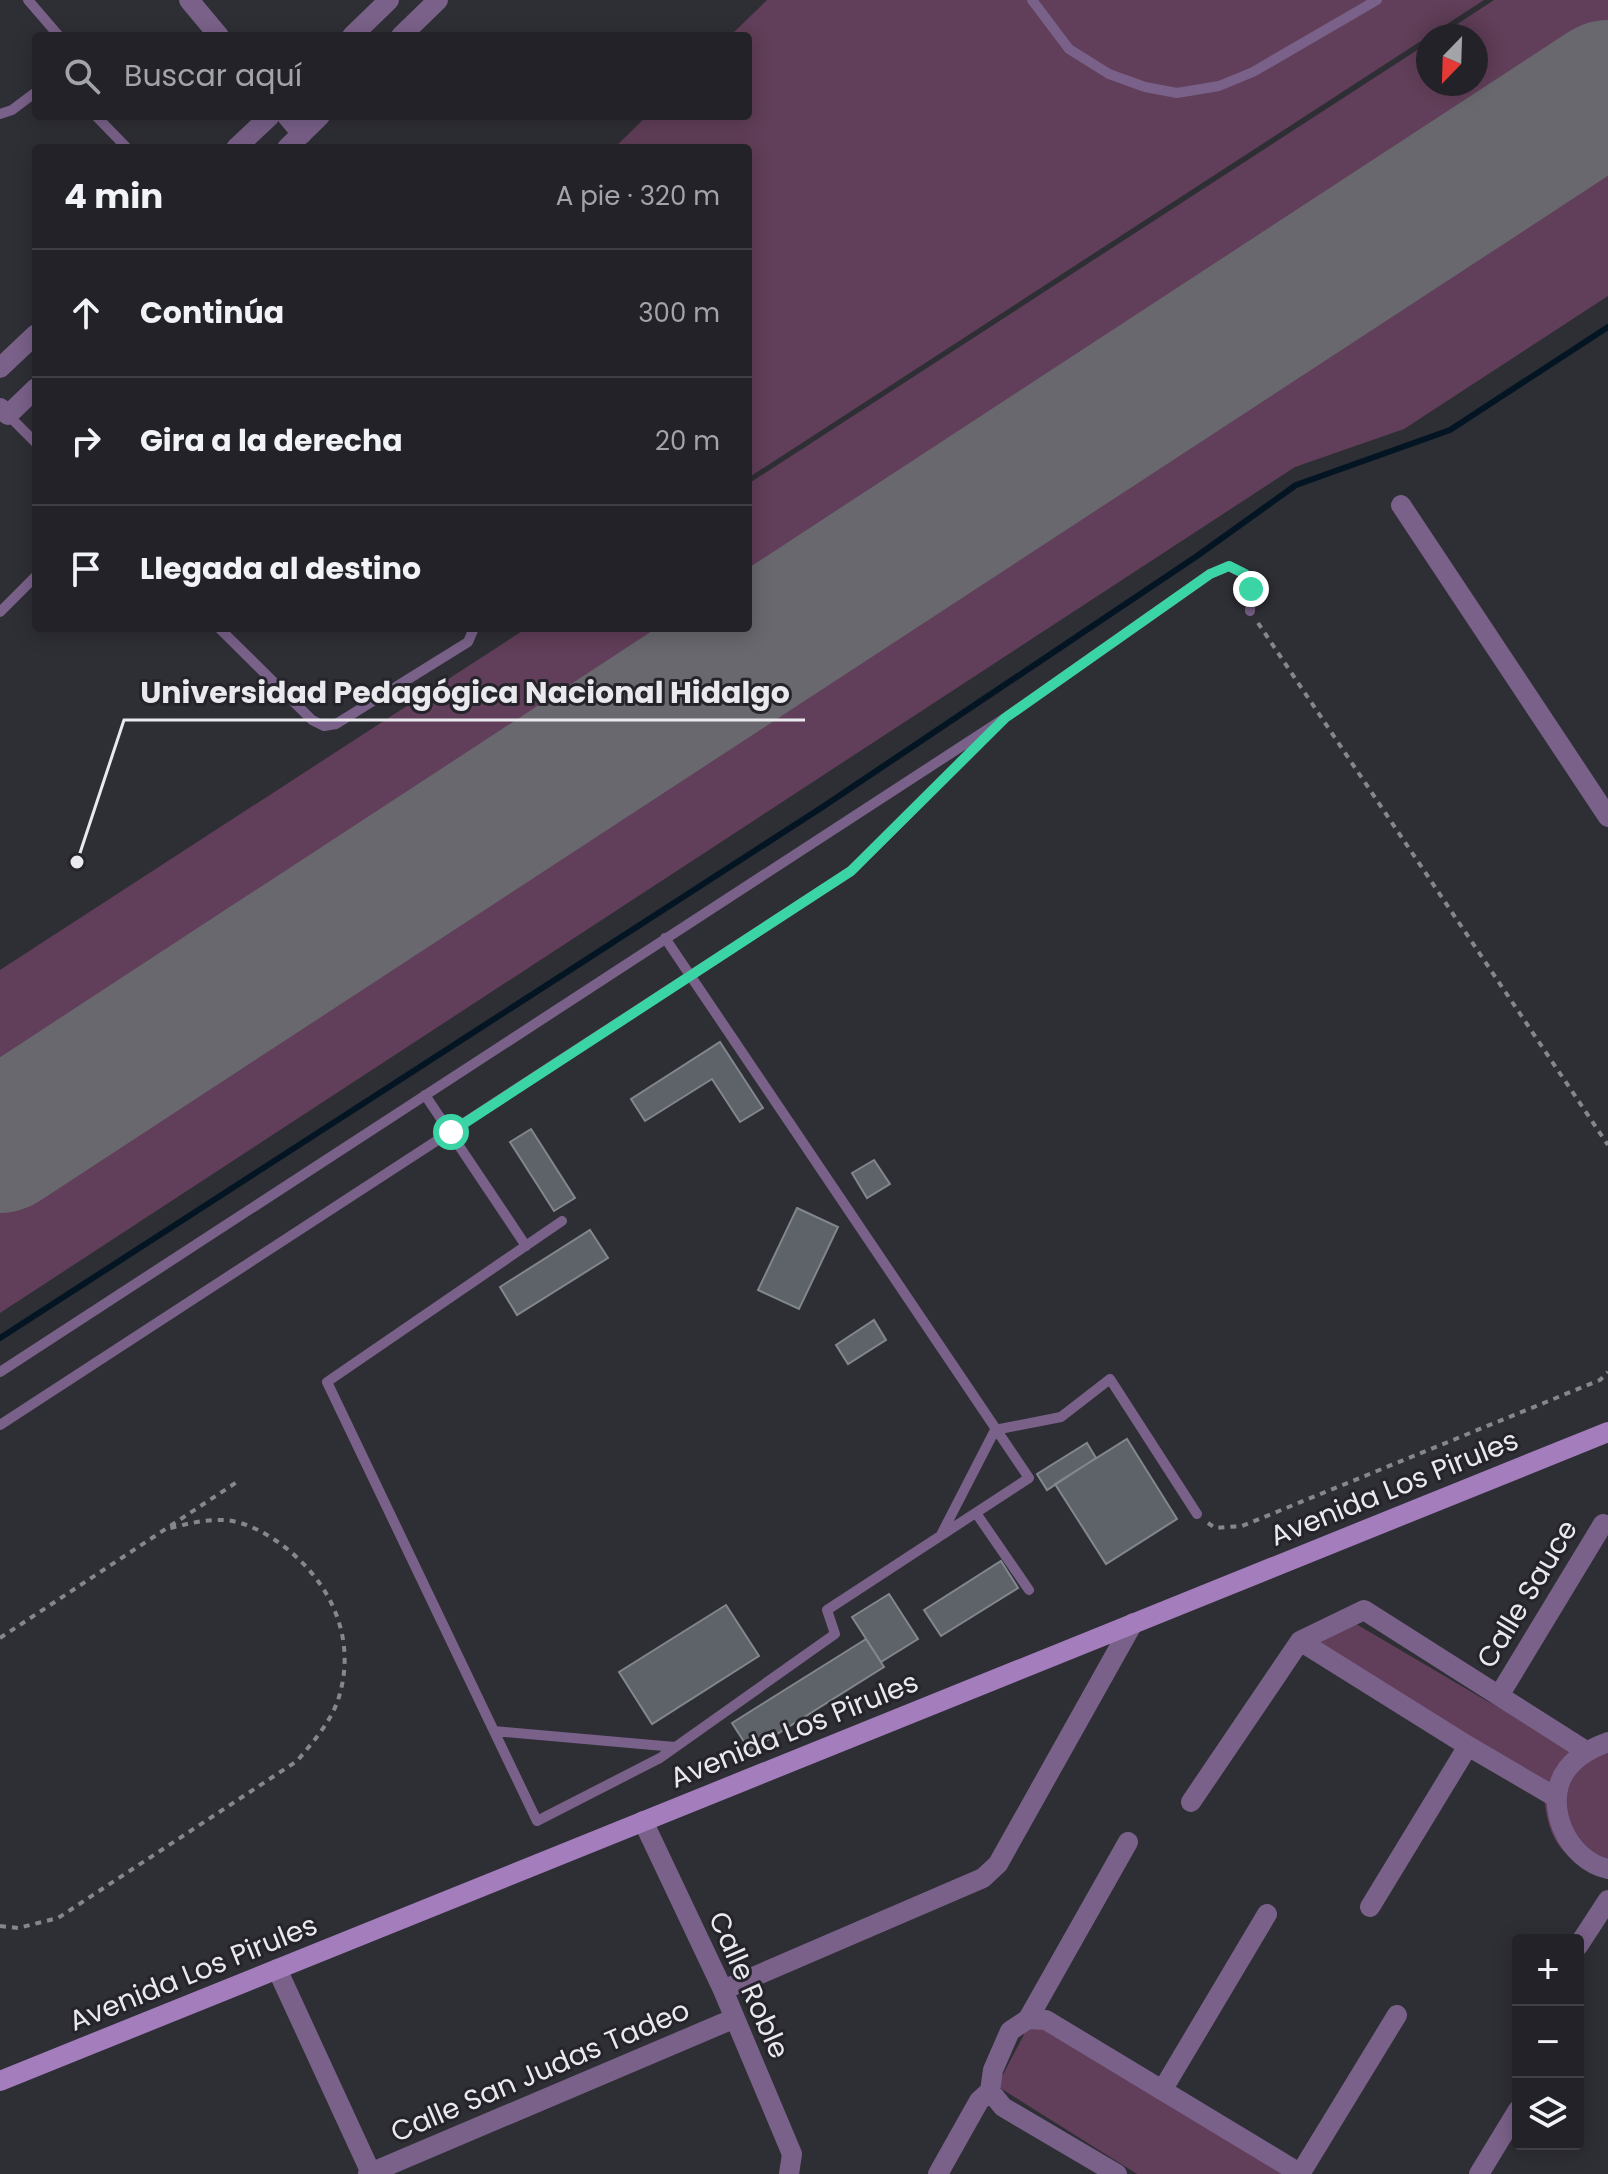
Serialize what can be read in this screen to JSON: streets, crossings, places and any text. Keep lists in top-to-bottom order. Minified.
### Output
{"streets":{"street":["Avenida Los Pirules","Calle Sauce","Calle Roble","Calle San Judas Tadeo"]},"crossings":[["Avenida Los Pirules","Calle Roble"],["Calle Roble","Calle San Judas Tadeo"]],"places":["Universidad Pedagógica Nacional Hidalgo"],"north":"bottom left","page":{"search":"Buscar aquí","heading":["4 min","A pie · 320 m"],"list":[["Continúa","300 m"],["Gira a la derecha","20 m"],"Llegada al destino"],"map_buttons":["+","−"]}}
